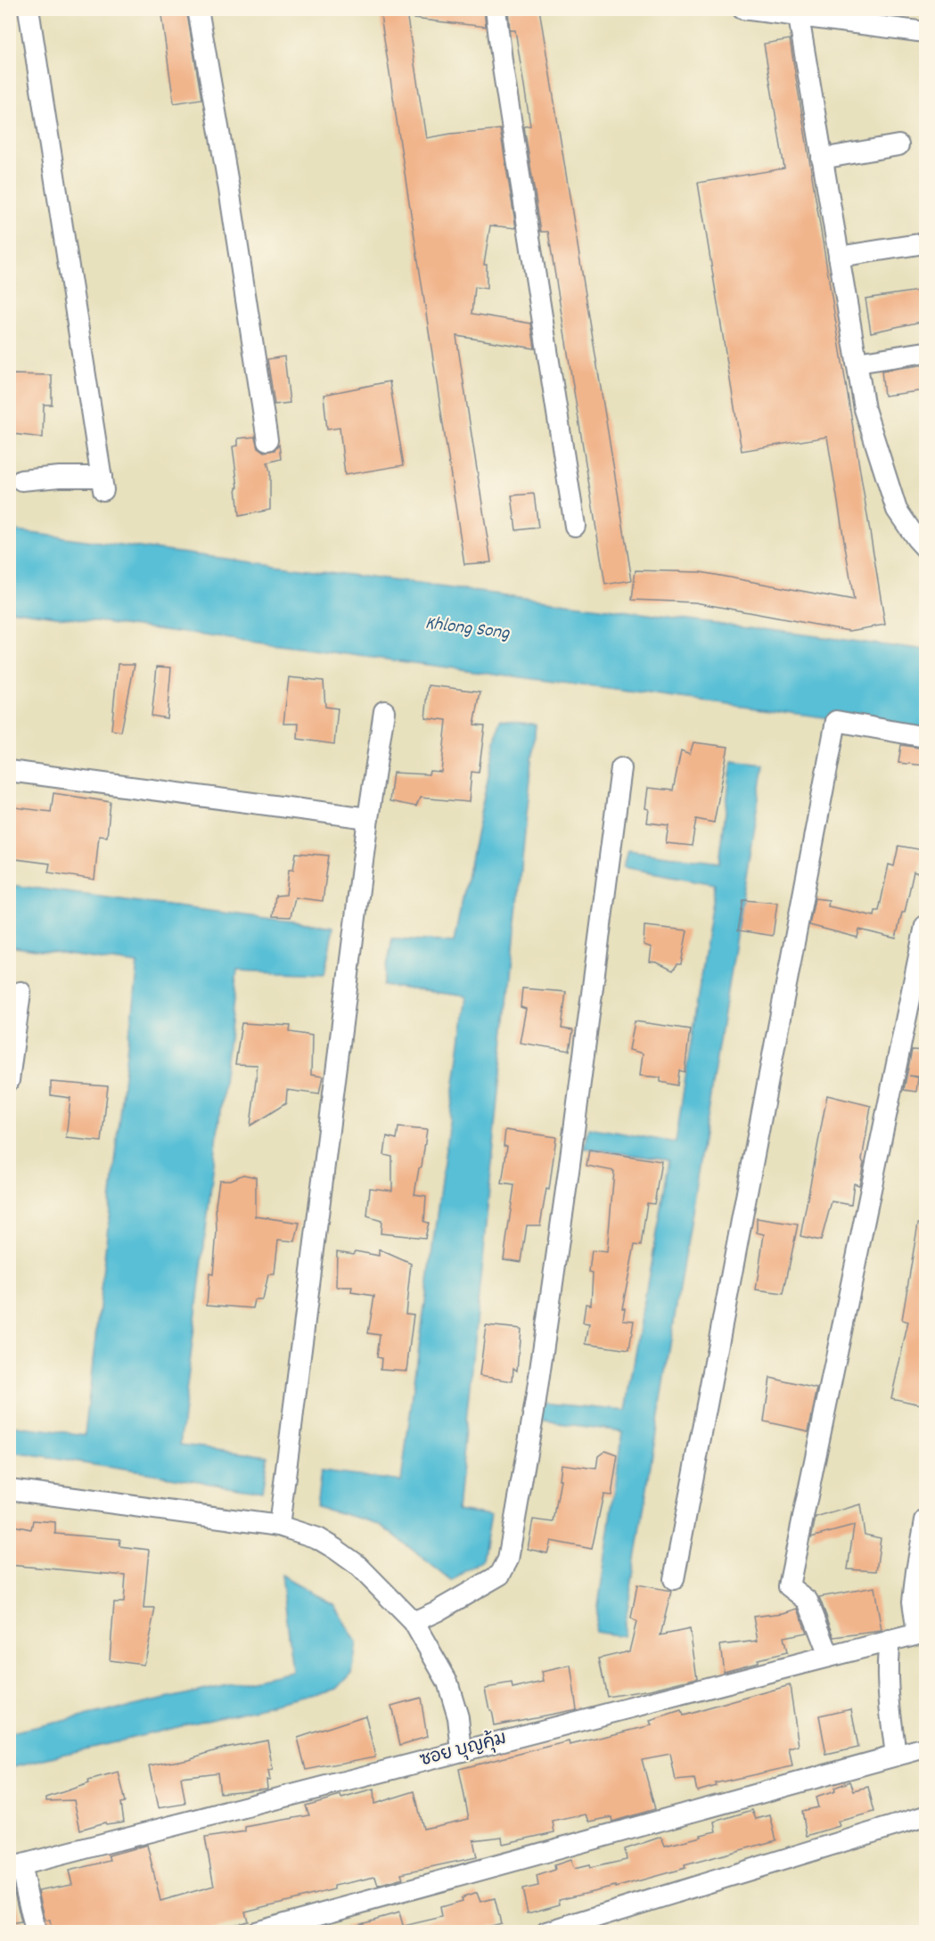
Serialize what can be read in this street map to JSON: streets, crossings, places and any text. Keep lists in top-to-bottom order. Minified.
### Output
{"streets":{"street":["ซอย บุญคุ้ม"]},"water":["Khlong Song"]}
